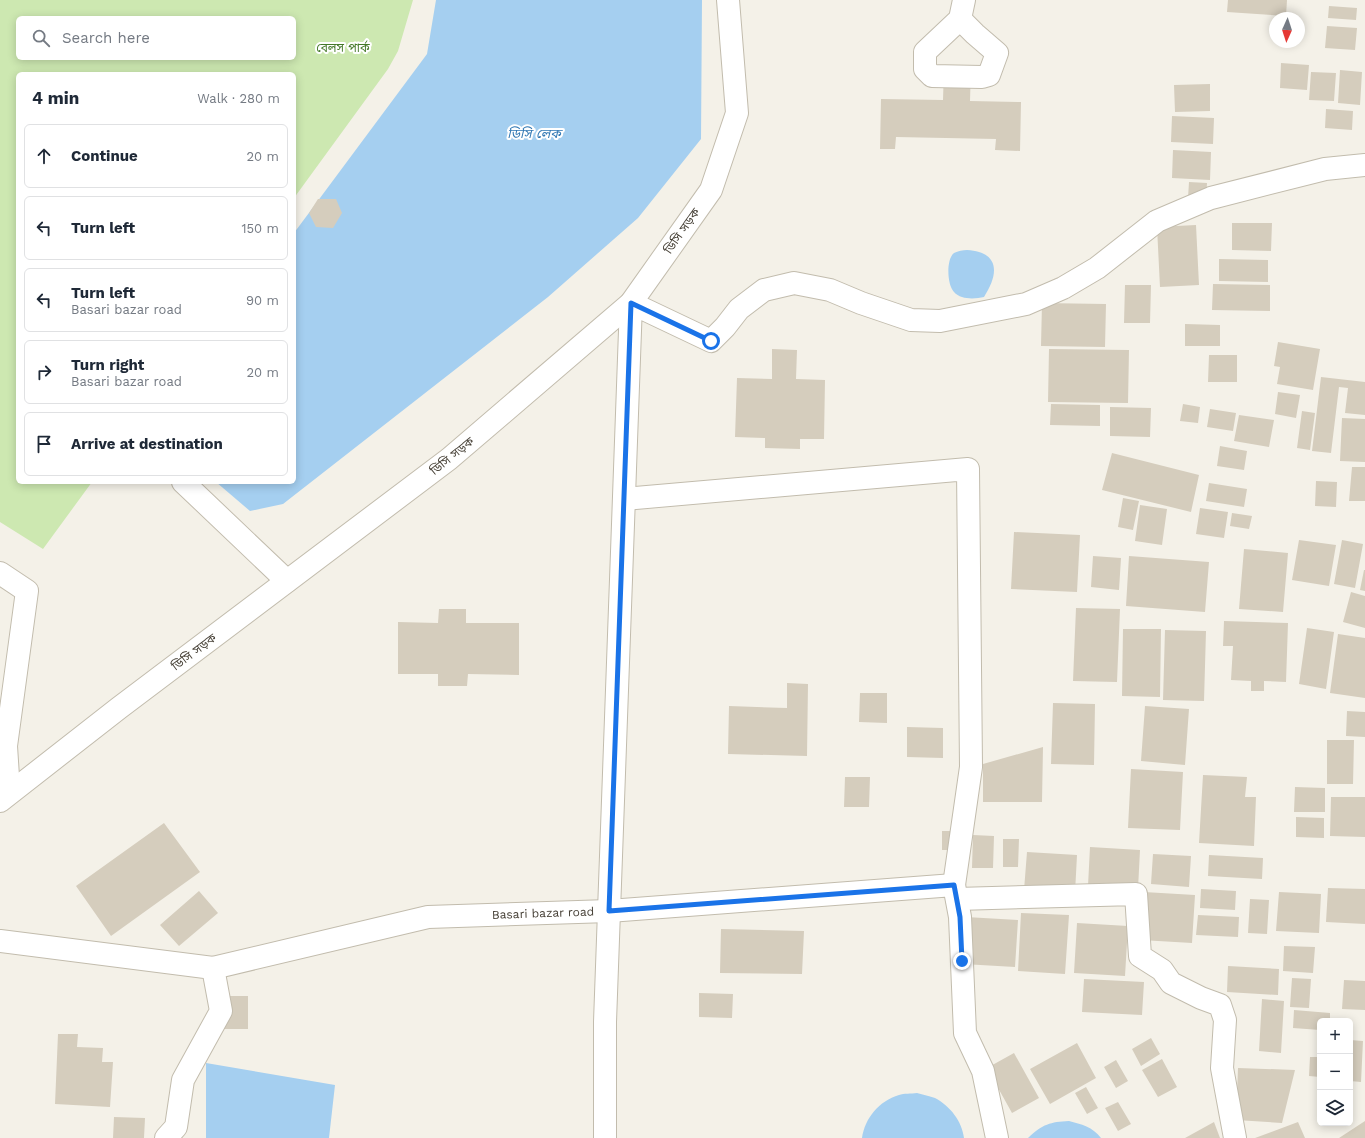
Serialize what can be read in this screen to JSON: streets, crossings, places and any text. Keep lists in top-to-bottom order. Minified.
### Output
{"streets":{"street":["ডিসি সড়ক","Basari bazar road"]},"water":["ডিসি লেক"],"parks":["বেলস পার্ক"],"north":"bottom","page":{"search":"Search here","heading":["4 min","Walk · 280 m"],"list":[["Continue","20 m"],["Turn left","150 m"],["Turn left","Basari bazar road","90 m"],["Turn right","Basari bazar road","20 m"],"Arrive at destination"],"map_buttons":["+","−"]}}
